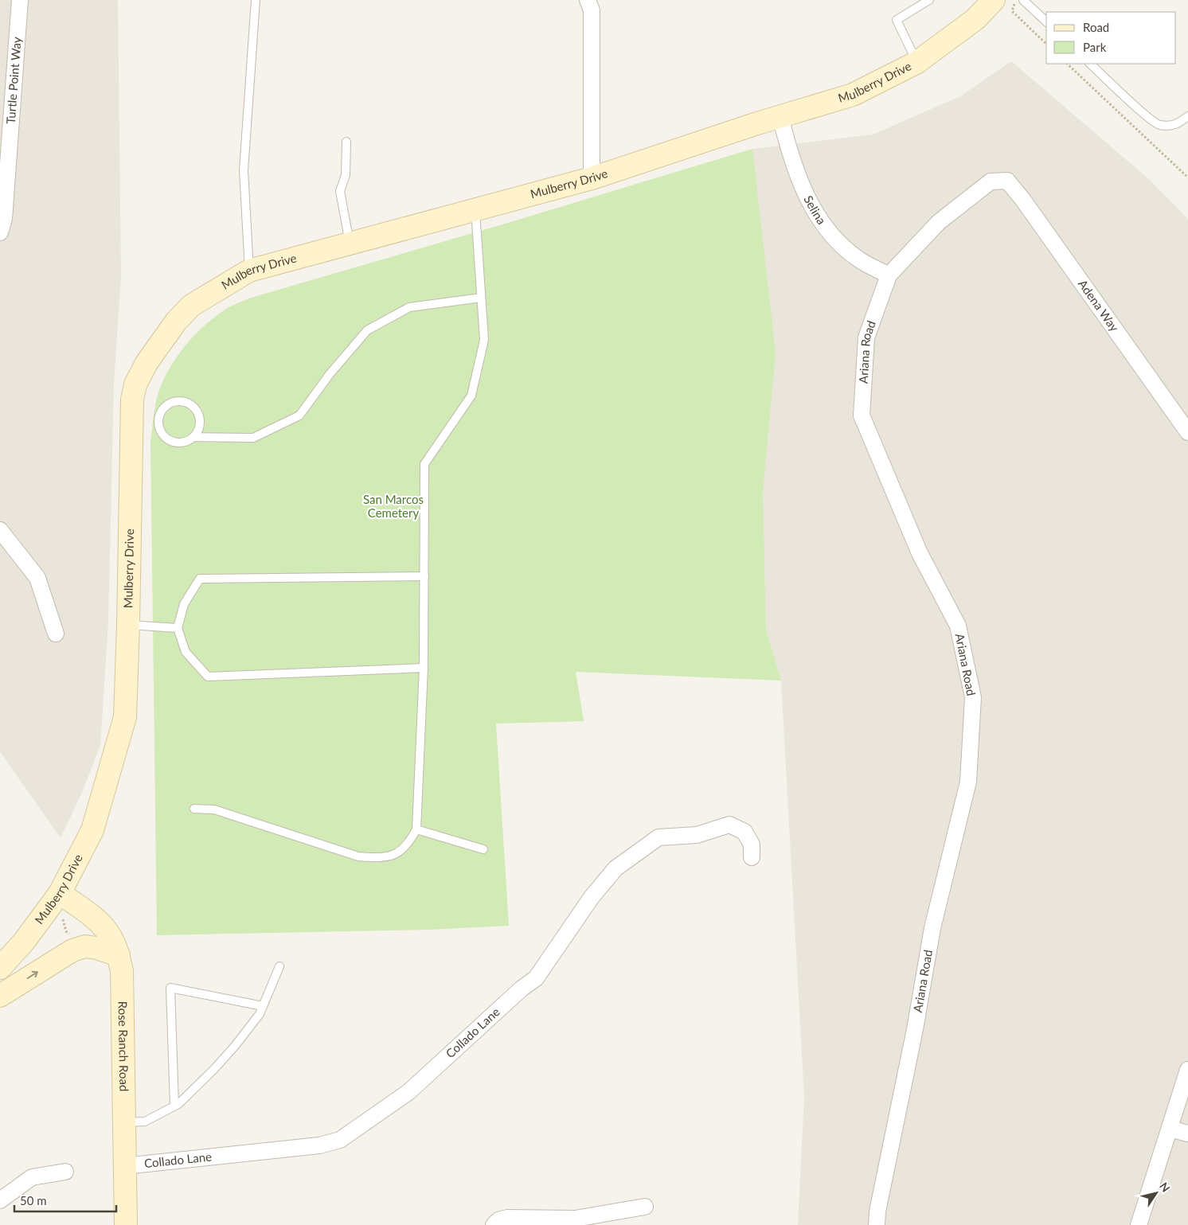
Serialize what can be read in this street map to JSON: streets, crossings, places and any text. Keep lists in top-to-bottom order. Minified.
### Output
{"streets":{"main road":["Mulberry Drive","Rose Ranch Road"],"street":["Turtle Point Way","Selina","Adena Way","Ariana Road","Collado Lane"]},"crossings":[["Mulberry Drive","Selina"],["Mulberry Drive","Rose Ranch Road"],["Selina","Ariana Road"],["Adena Way","Ariana Road"],["Collado Lane","Rose Ranch Road"]],"parks":["San Marcos Cemetery"],"legend":["Road","Park"],"scale_bar":"50 m","north":"top right"}
